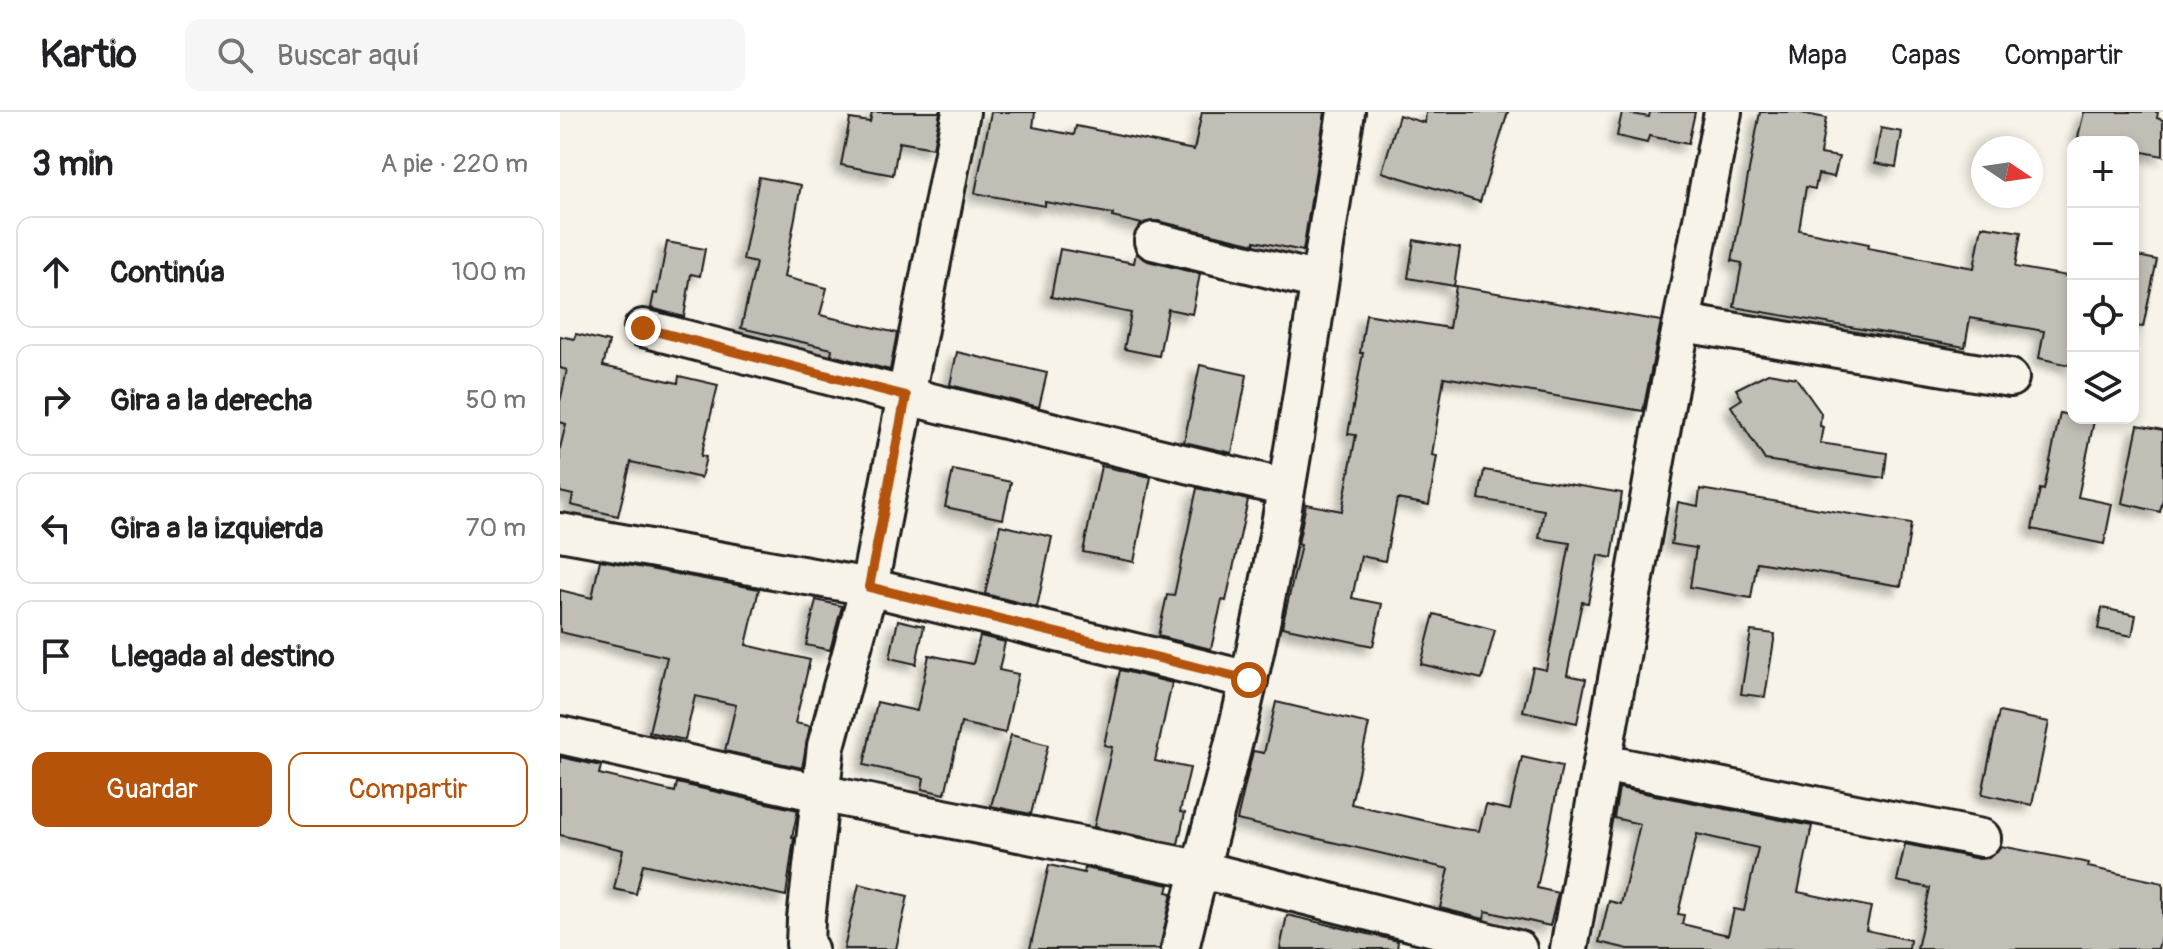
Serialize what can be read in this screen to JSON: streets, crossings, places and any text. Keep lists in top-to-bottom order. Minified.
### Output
{"north":"right","page":{"header":"Kartio","search":"Buscar aquí","nav":["Mapa","Capas","Compartir"],"heading":["3 min","A pie · 220 m"],"map_buttons":["+","−"],"list":[["Continúa","100 m"],["Gira a la derecha","50 m"],["Gira a la izquierda","70 m"],"Llegada al destino"],"buttons":["Guardar","Compartir"]}}
